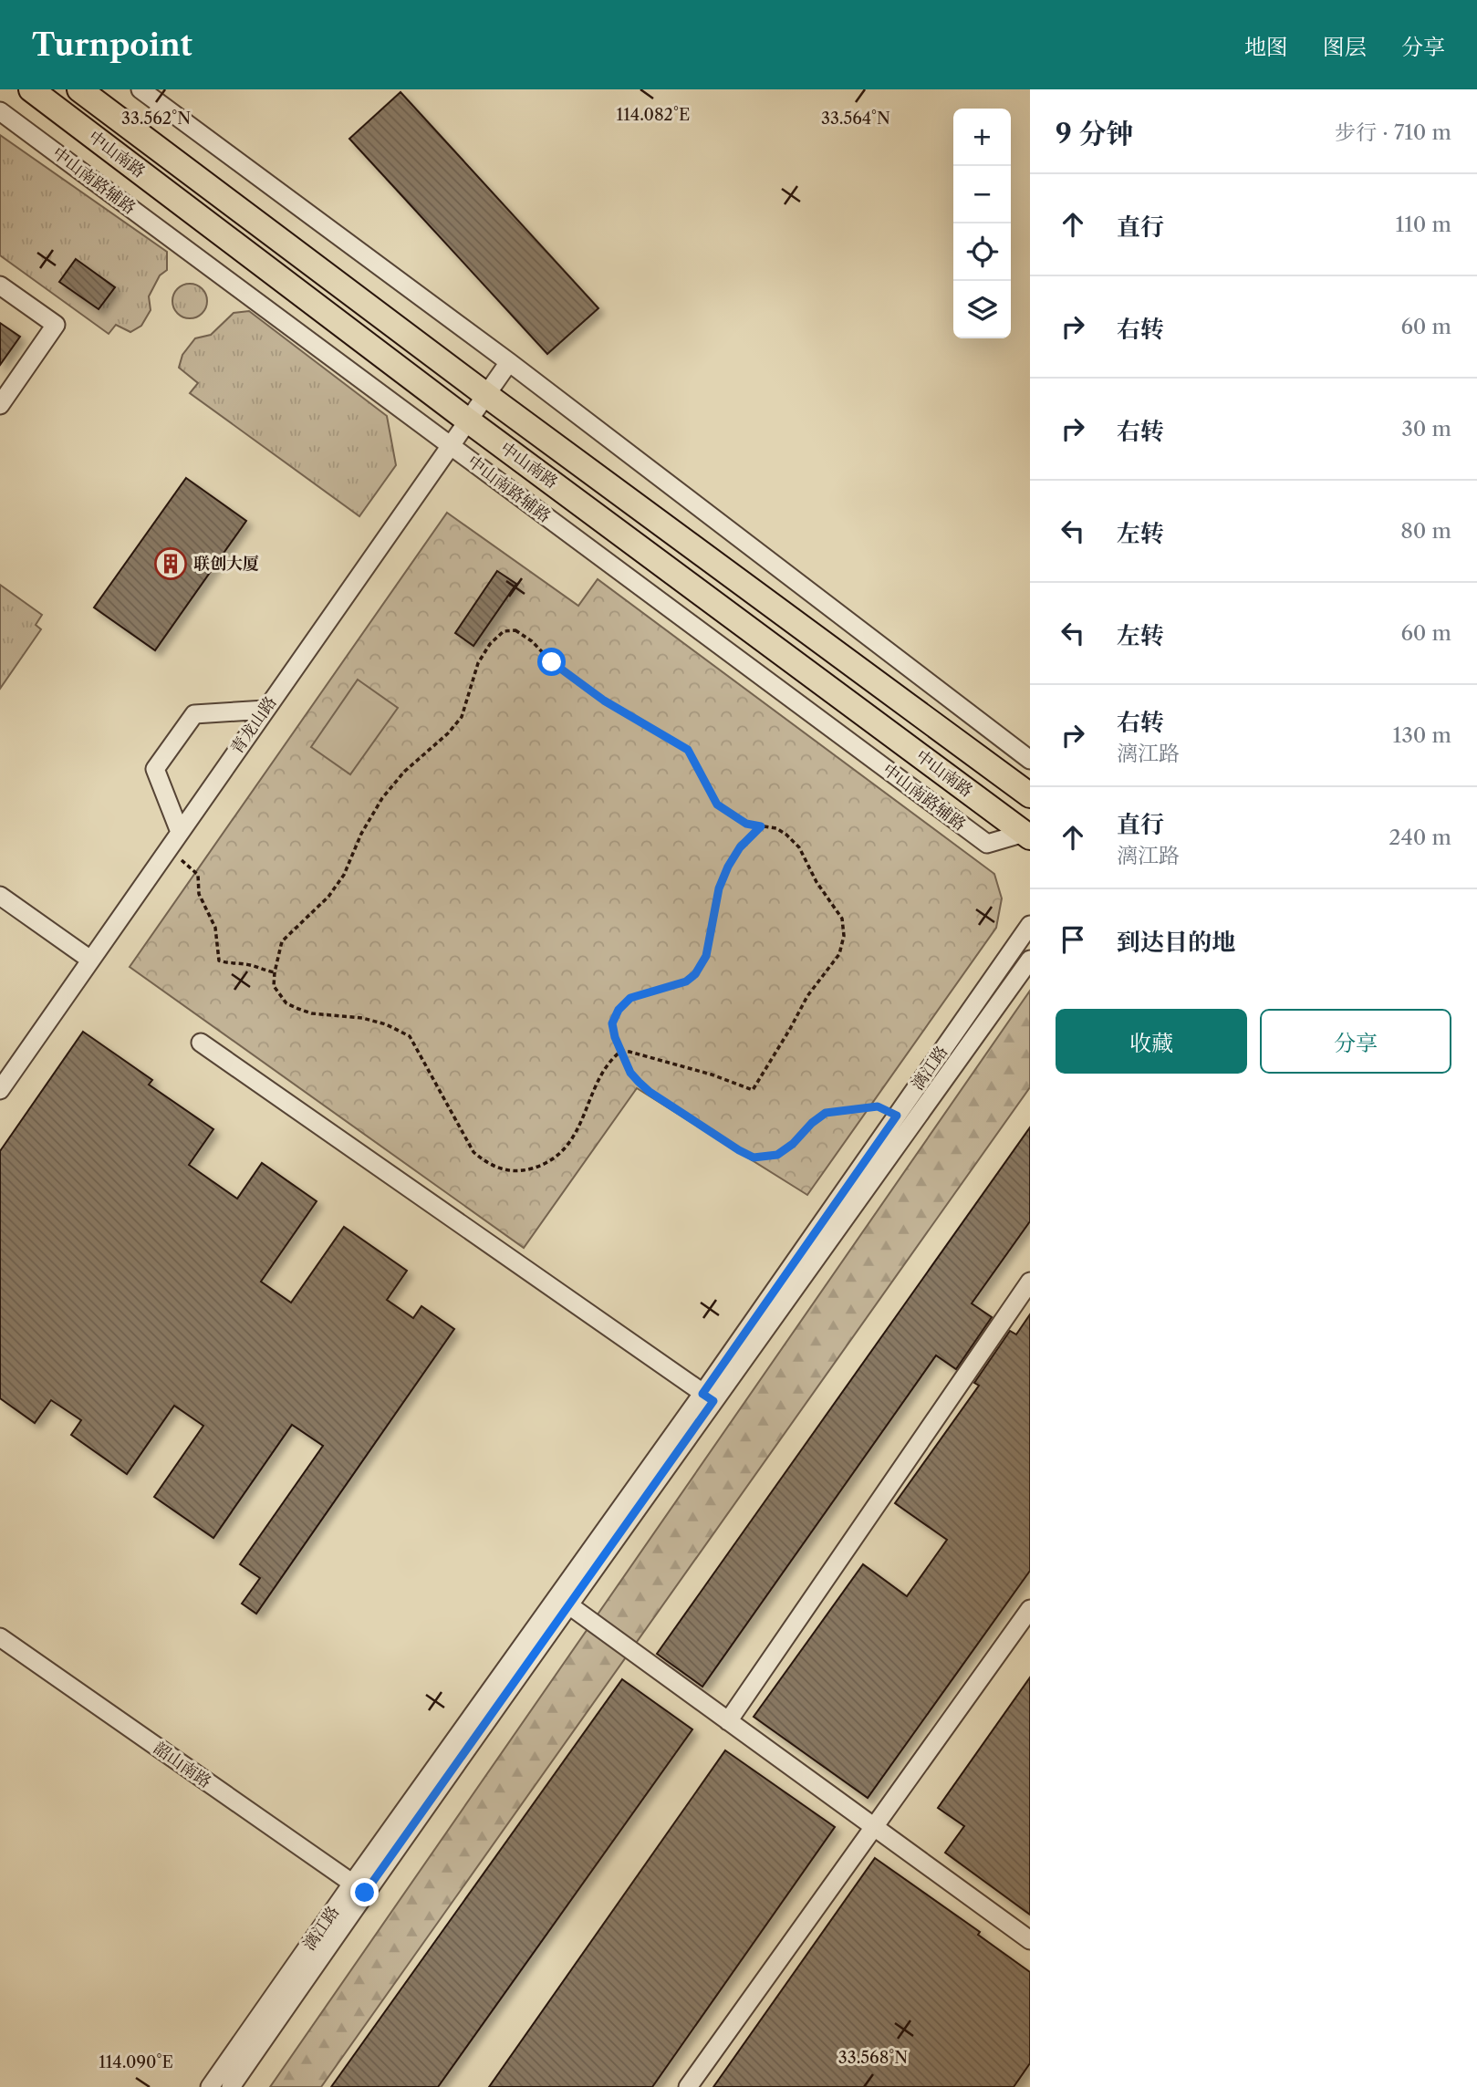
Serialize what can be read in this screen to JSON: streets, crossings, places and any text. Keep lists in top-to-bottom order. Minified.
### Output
{"streets":{"main road":["中山南路"],"street":["中山南路辅路","青龙山路","漓江路","韶山南路"]},"crossings":[["中山南路","中山南路辅路"],["中山南路","青龙山路"],["中山南路辅路","青龙山路"],["漓江路","韶山南路"]],"places":{"building":["联创大厦"]},"page":{"header":"Turnpoint","nav":["地图","图层","分享"],"heading":["9 分钟","步行 · 710 m"],"map_buttons":["+","−"],"list":[["直行","110 m"],["右转","60 m"],["右转","30 m"],["左转","80 m"],["左转","60 m"],["右转","漓江路","130 m"],["直行","漓江路","240 m"],"到达目的地"],"buttons":["收藏","分享"]},"coordinates":["114.082°E","33.562°N","33.564°N","33.568°N","114.090°E"]}
